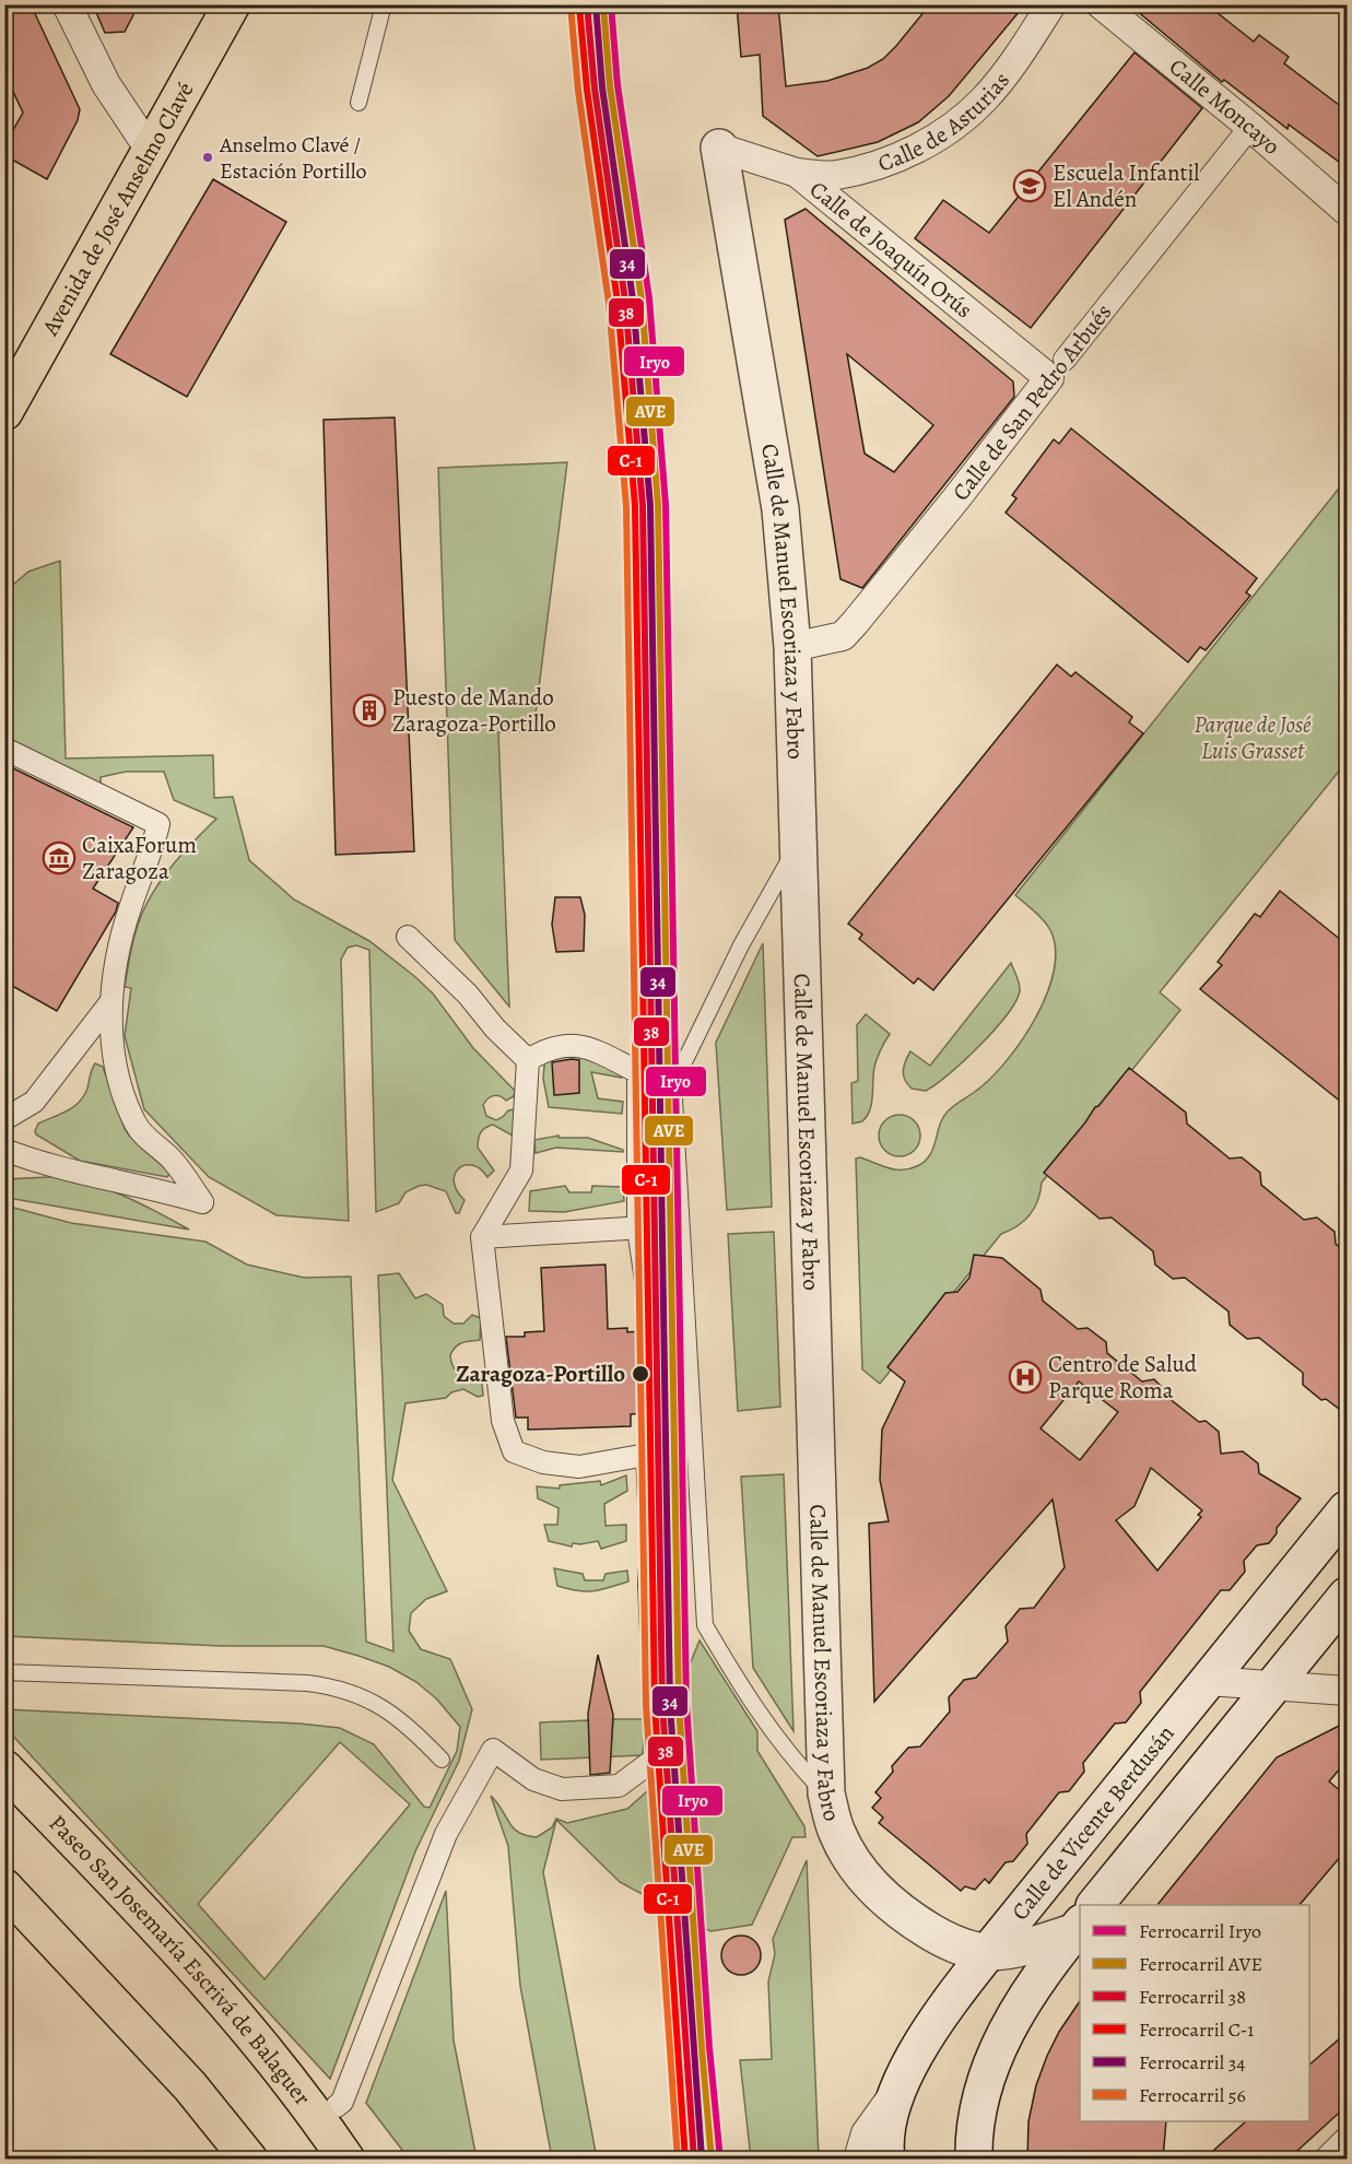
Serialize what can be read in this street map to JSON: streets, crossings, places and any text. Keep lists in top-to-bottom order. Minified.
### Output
{"streets":{"main road":["Avenida de José Anselmo Clavé","Paseo San Josemaría Escrivá de Balaguer"],"street":["Calle Moncayo","Calle de Asturias","Calle de Joaquín Orús","Calle de San Pedro Arbués","Calle de Manuel Escoriaza y Fabro","Calle de Vicente Berdusán"]},"crossings":[["Calle Moncayo","Calle de San Pedro Arbués"],["Calle de Asturias","Calle de Joaquín Orús"],["Calle de Joaquín Orús","Calle de San Pedro Arbués"],["Calle de Joaquín Orús","Calle de Manuel Escoriaza y Fabro"],["Calle de San Pedro Arbués","Calle de Manuel Escoriaza y Fabro"],["Calle de Manuel Escoriaza y Fabro","Calle de Vicente Berdusán"]],"parks":["Parque de José Luis Grasset"],"places":{"other":["Anselmo Clavé / Estación Portillo","Zaragoza-Portillo"],"school or university":["Escuela Infantil El Andén"],"building":["Puesto de Mando Zaragoza-Portillo"],"museum":["CaixaForum Zaragoza"],"hospital":["Centro de Salud Parque Roma"]},"lines":["rail line Iryo","rail line 38","rail line 34","rail line AVE","rail line C-1","rail line 56"],"legend":["Ferrocarril Iryo","Ferrocarril AVE","Ferrocarril 38","Ferrocarril C-1","Ferrocarril 34","Ferrocarril 56"]}
